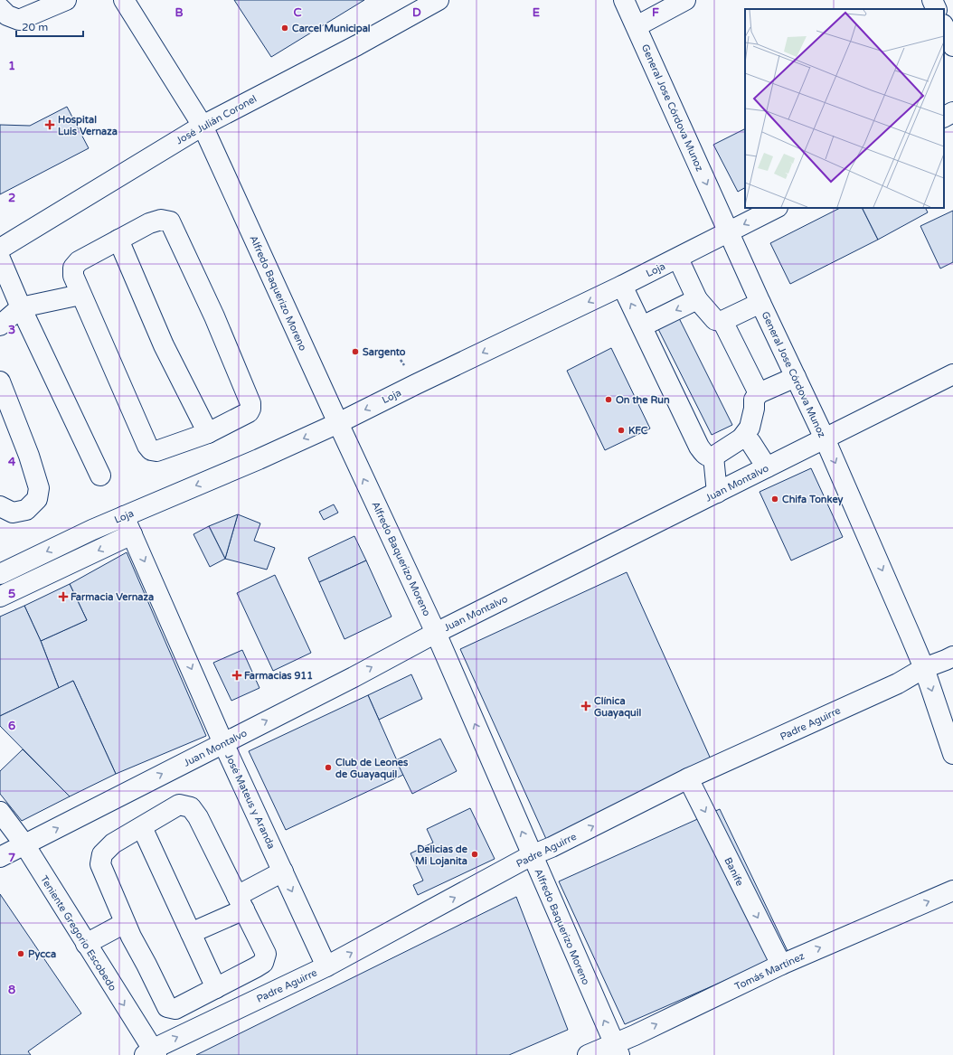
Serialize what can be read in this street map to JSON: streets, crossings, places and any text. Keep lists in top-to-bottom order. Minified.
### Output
{"streets":{"street":["General Jose Córdova Munoz","José Julián Coronel","Loja","Alfredo Baquerizo Moreno","Juan Montalvo","Padre Aguirre","José Mateus y Aranda","Banife","Teniente Gregorio Escobedo","Tomás Martínez"]},"crossings":[["General Jose Córdova Munoz","Loja"],["General Jose Córdova Munoz","Juan Montalvo"],["General Jose Córdova Munoz","Padre Aguirre"],["José Julián Coronel","Alfredo Baquerizo Moreno"],["Loja","Alfredo Baquerizo Moreno"],["Loja","José Mateus y Aranda"],["Alfredo Baquerizo Moreno","Juan Montalvo"],["Alfredo Baquerizo Moreno","Padre Aguirre"],["Alfredo Baquerizo Moreno","Tomás Martínez"],["Juan Montalvo","José Mateus y Aranda"],["Juan Montalvo","Teniente Gregorio Escobedo"],["Padre Aguirre","José Mateus y Aranda"],["Padre Aguirre","Banife"],["Padre Aguirre","Teniente Gregorio Escobedo"],["Banife","Tomás Martínez"]],"one_way":["General Jose Córdova Munoz","Loja","Alfredo Baquerizo Moreno","Padre Aguirre","José Mateus y Aranda","Banife","Tomás Martínez"],"places":{"other":["Carcel Municipal","Sargento","On the Run","KFC","Chifa Tonkey","Club de Leones de Guayaquil","Delicias de Mi Lojanita","Pycca"],"health":["Hospital Luis Vernaza","Farmacia Vernaza","Farmacias 911","Clínica Guayaquil"]},"scale_bar":"20 m","grid":{"columns":["B","C","D","E","F"],"rows":["1","2","3","4","5","6","7","8"]}}
